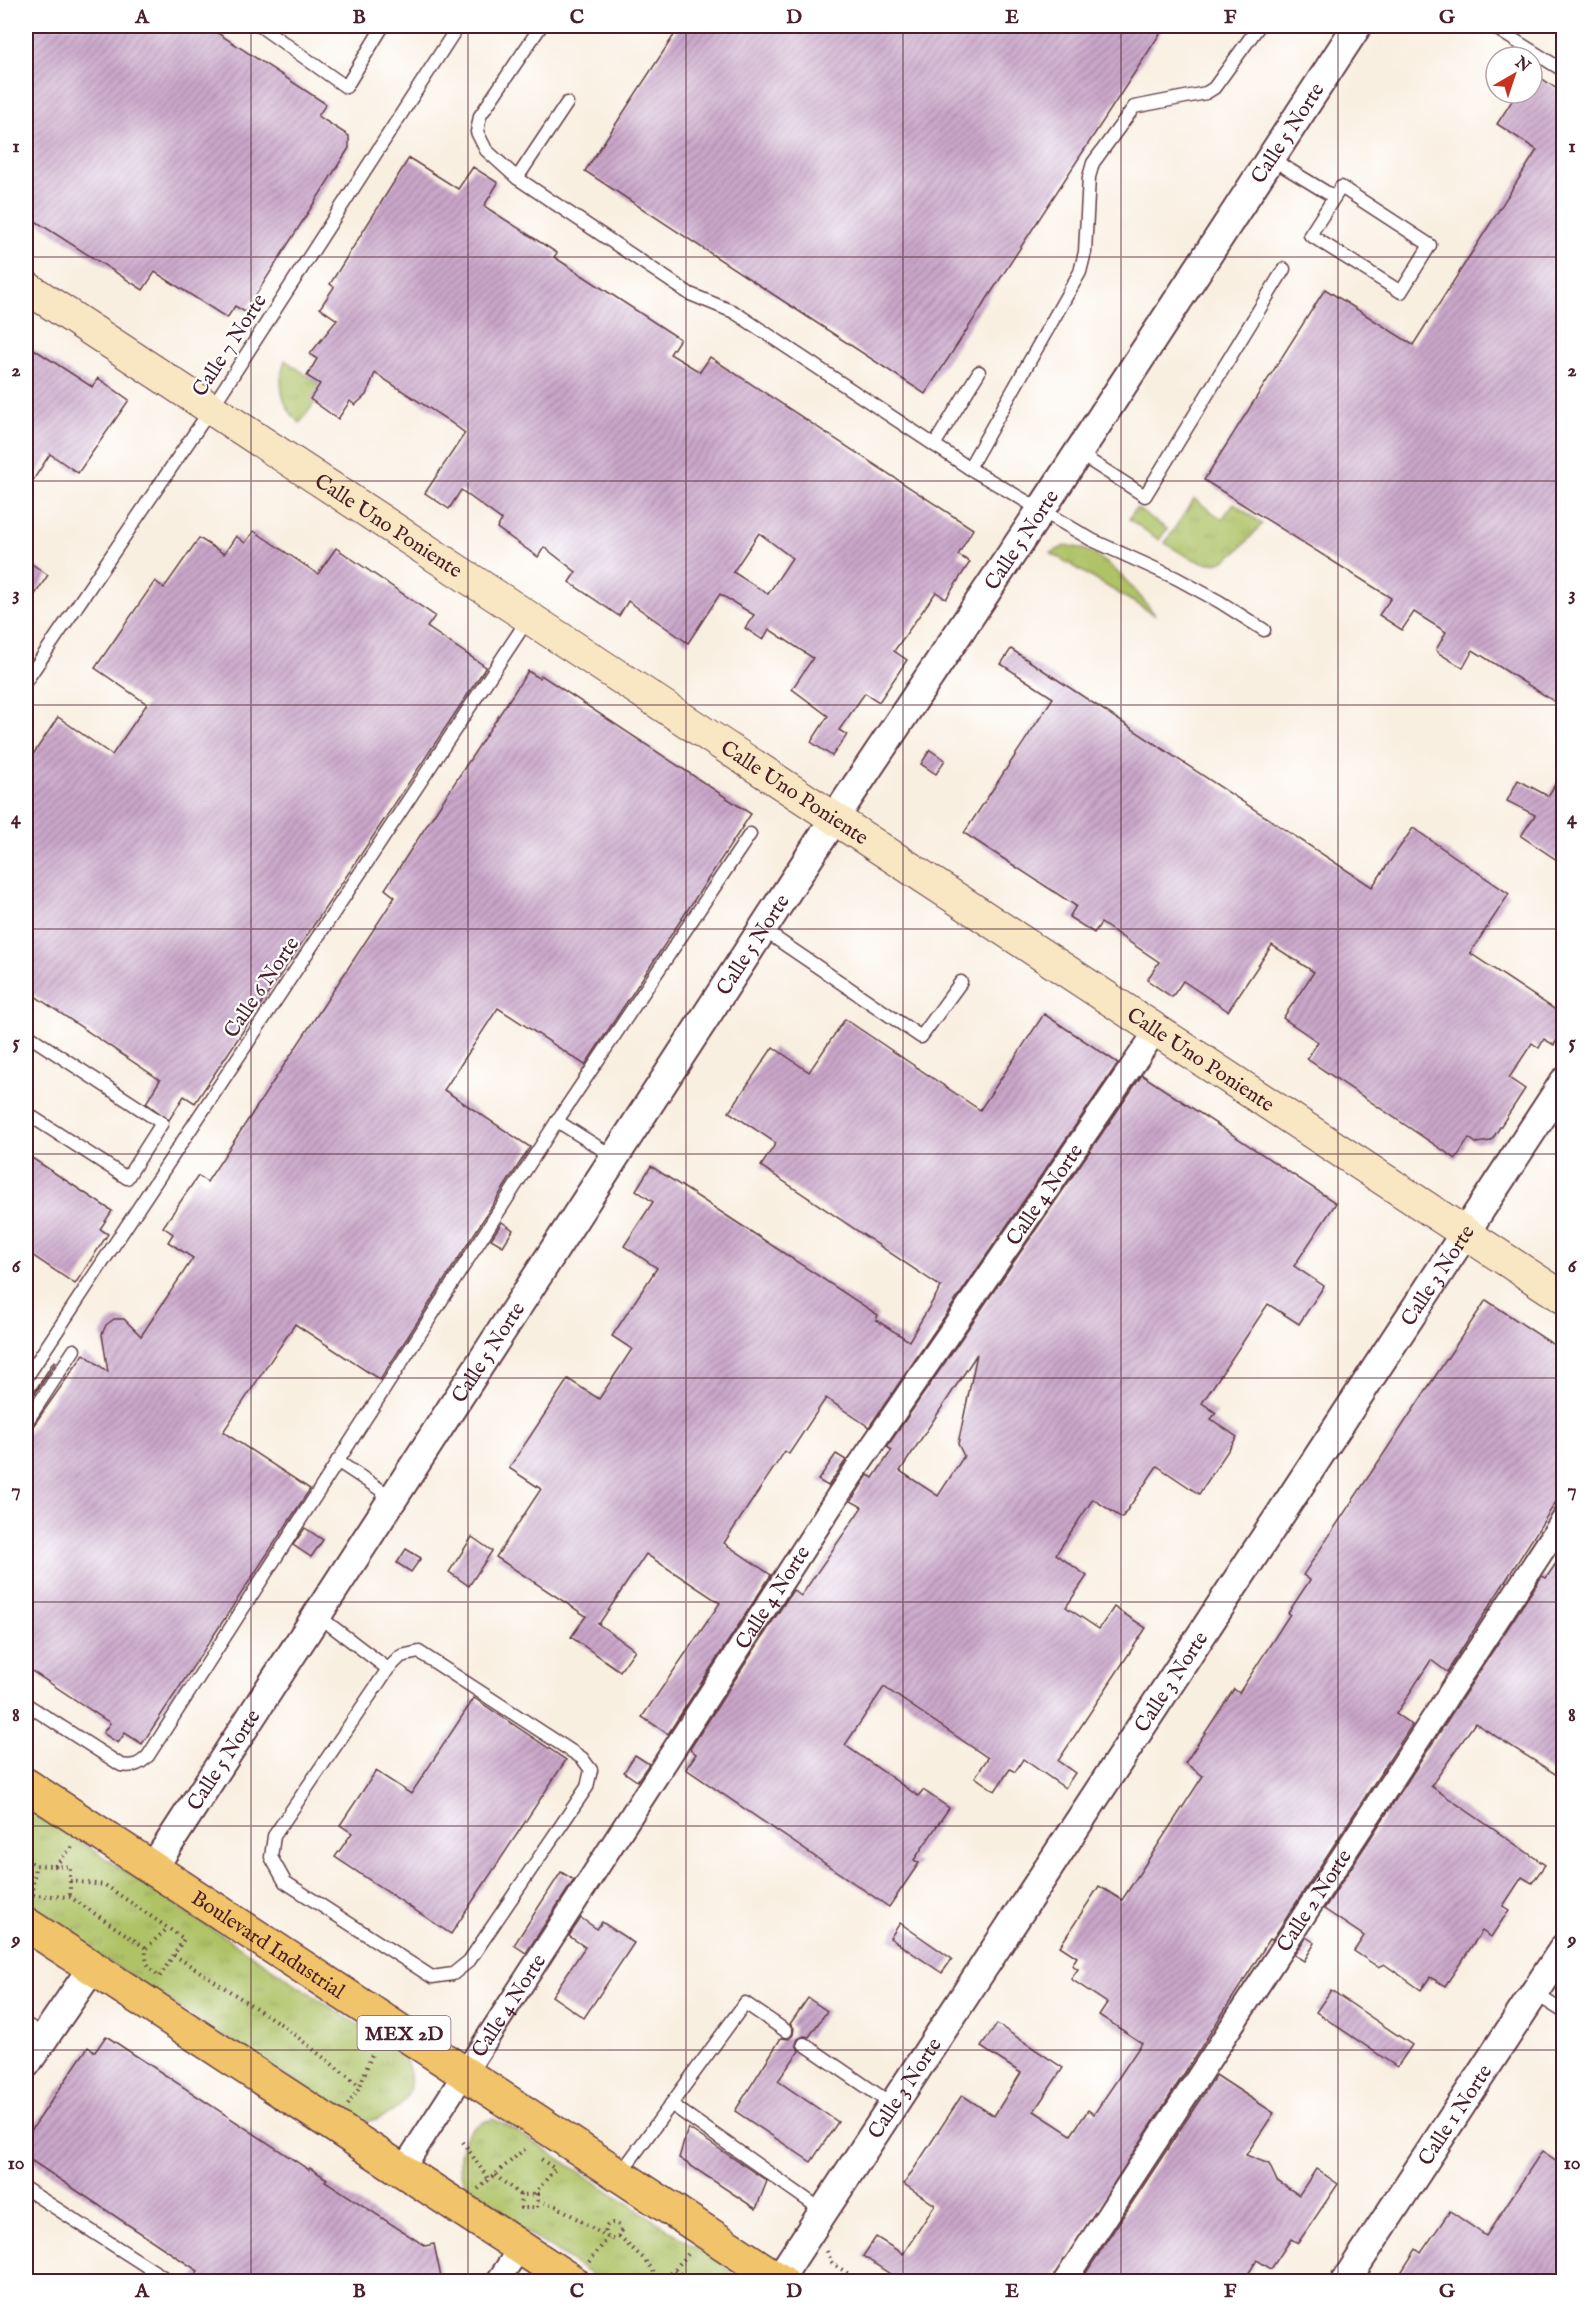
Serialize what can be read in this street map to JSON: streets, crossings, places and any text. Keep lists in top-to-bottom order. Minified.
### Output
{"streets":{"highway":["Boulevard Industrial","MEX 2D"],"main road":["Calle Uno Poniente"],"street":["Calle 5 Norte","Calle 4 Norte","Calle 3 Norte","Calle 2 Norte","Calle 1 Norte"],"lane":["Calle 7 Norte","Calle 6 Norte"]},"crossings":[["Calle 5 Norte","Calle Uno Poniente"],["Calle 5 Norte","Boulevard Industrial"],["Calle 7 Norte","Calle Uno Poniente"],["Calle Uno Poniente","Calle 6 Norte"],["Calle Uno Poniente","Calle 4 Norte"],["Calle Uno Poniente","Calle 3 Norte"],["Calle 4 Norte","Boulevard Industrial"],["Calle 3 Norte","Boulevard Industrial"]],"north":"top right","grid":{"columns":["A","B","C","D","E","F","G"],"rows":["1","2","3","4","5","6","7","8","9","10"]}}
